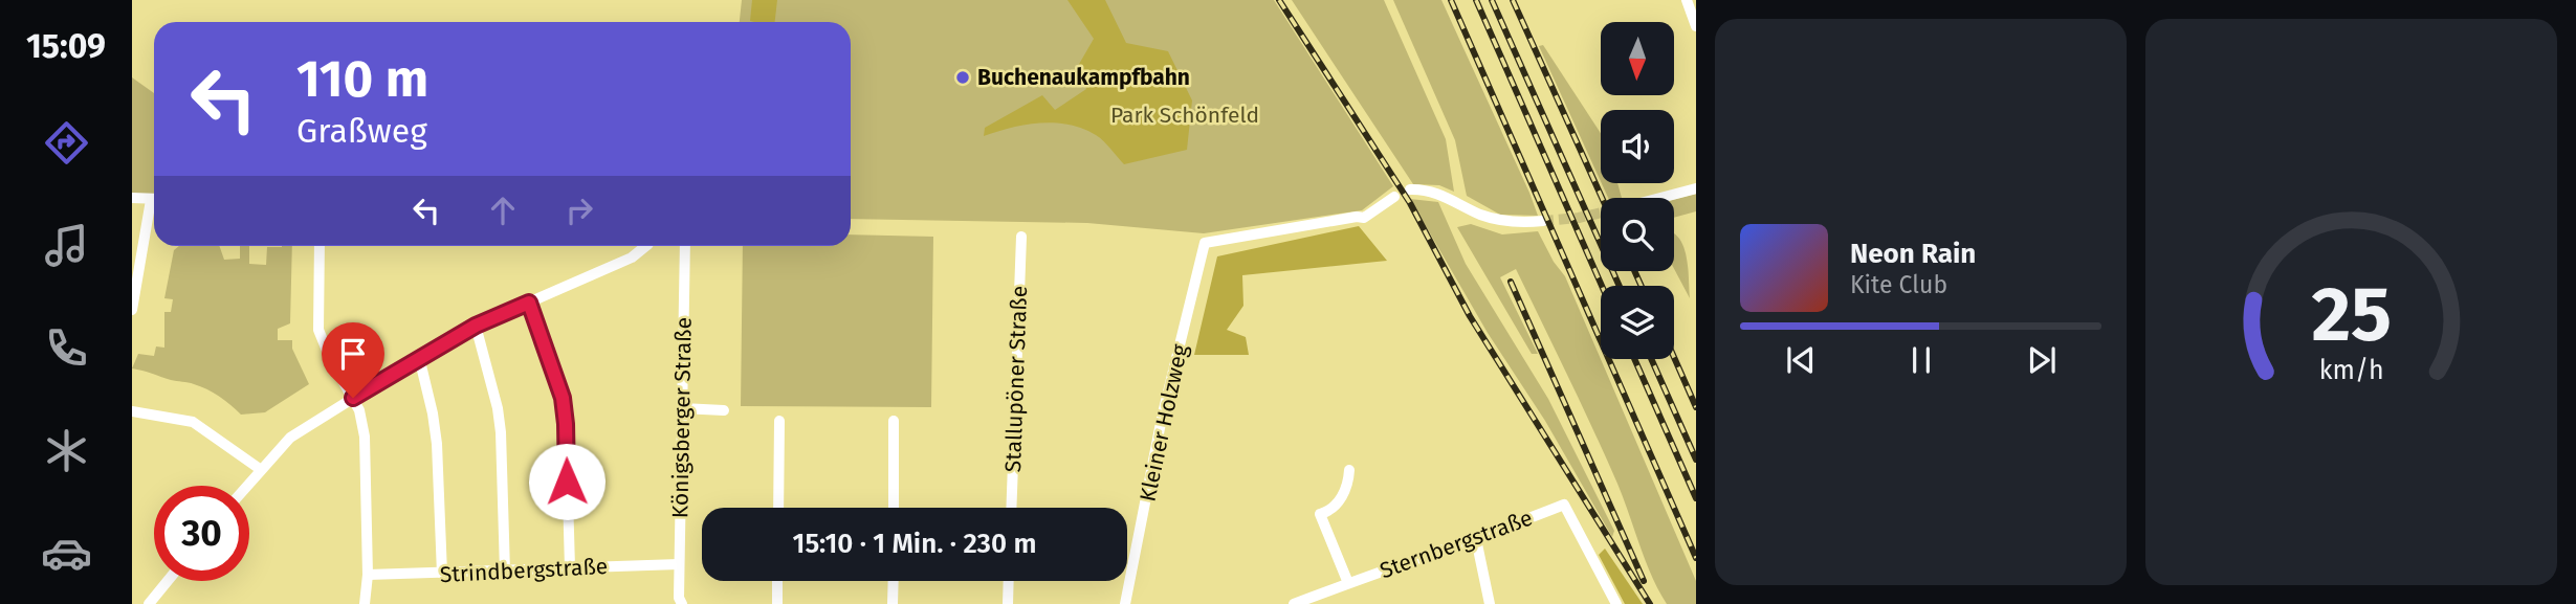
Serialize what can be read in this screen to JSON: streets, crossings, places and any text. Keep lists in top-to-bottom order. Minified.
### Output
{"streets":{"street":["Stallupöner Straße","Königsberger Straße","Kleiner Holzweg","Sternbergstraße","Strindbergstraße"]},"crossings":[["Königsberger Straße","Strindbergstraße"]],"parks":["Park Schönfeld"],"places":["Buchenaukampfbahn"],"north":"bottom","page":{"tabs":"15:09","turn":["110 m","Graßweg"],"song":["Neon Rain","Kite Club"],"limit":"30","trip":"15:10 · 1 Min. · 230 m","gauge":["25","km/h"]}}
